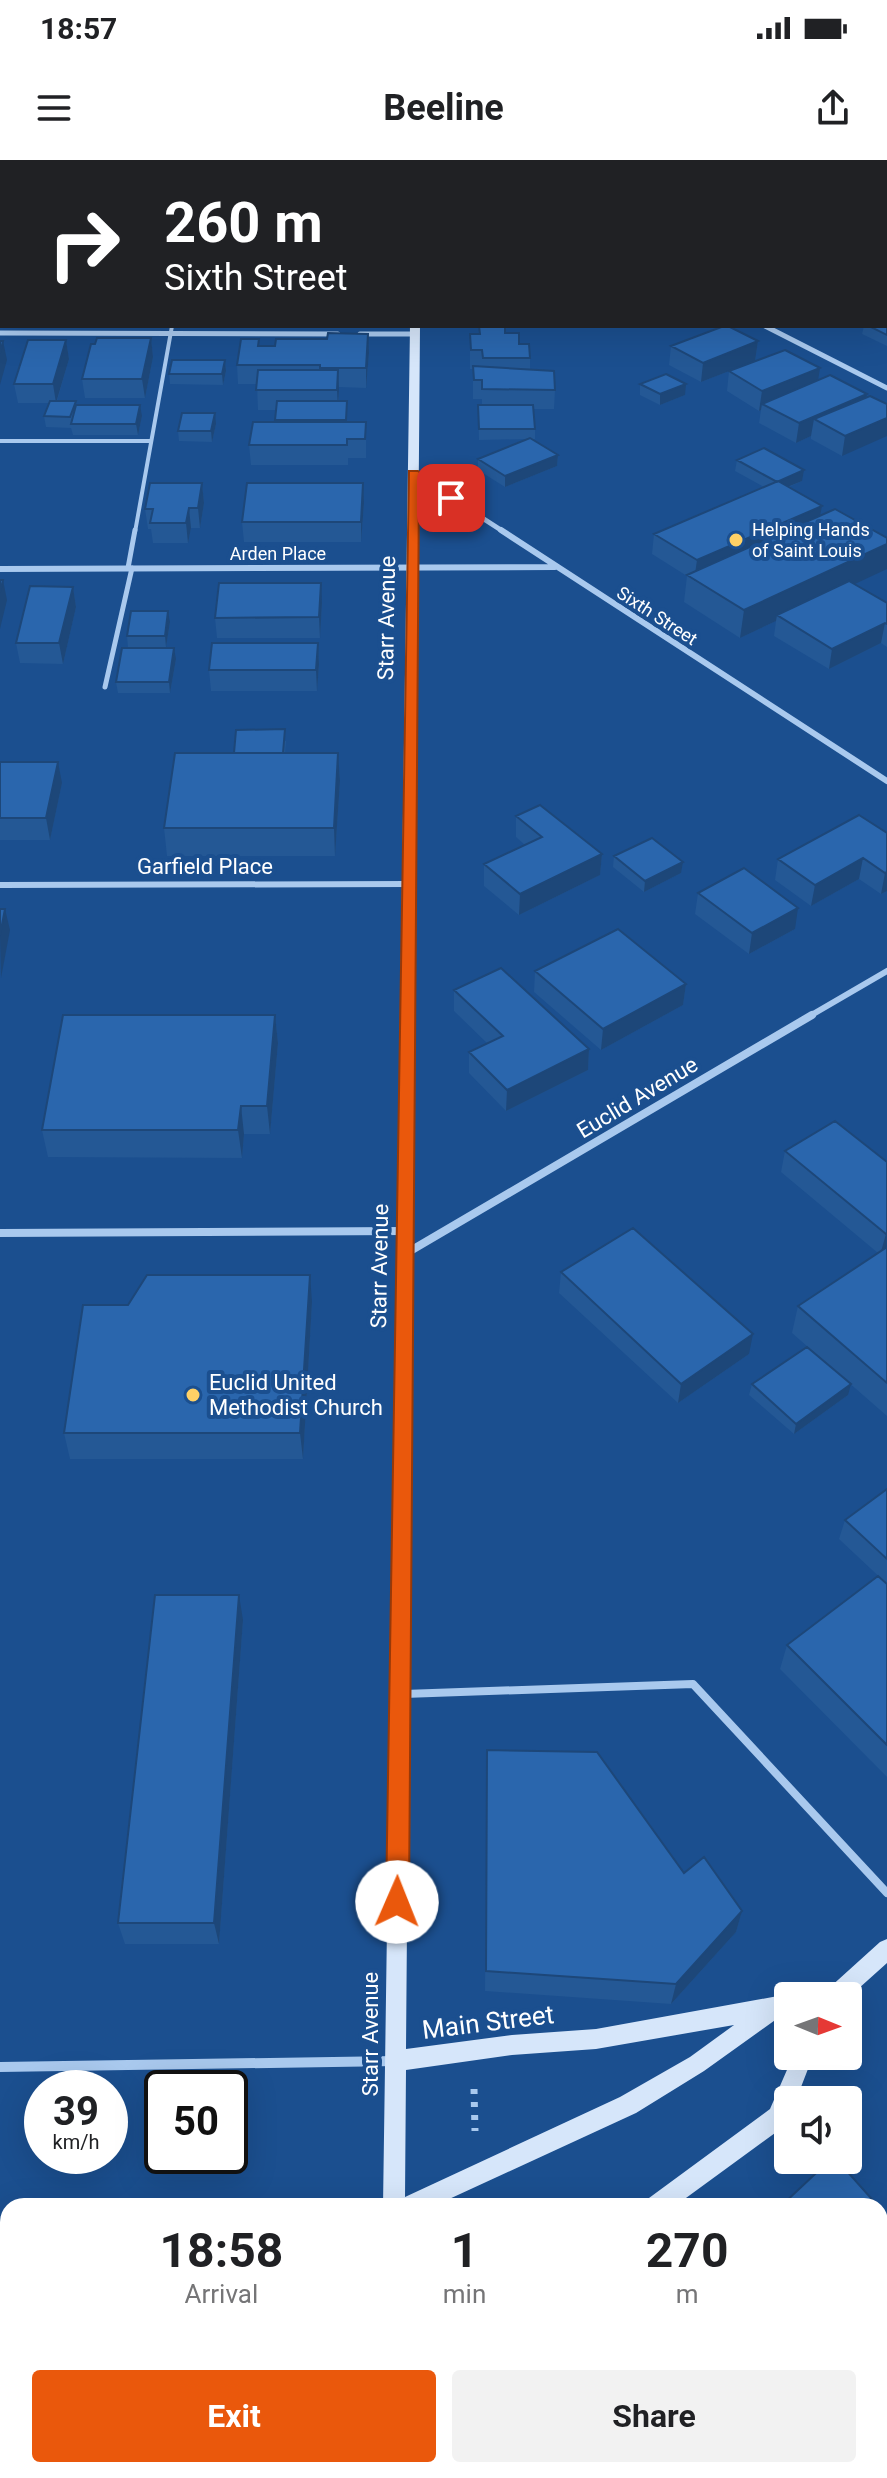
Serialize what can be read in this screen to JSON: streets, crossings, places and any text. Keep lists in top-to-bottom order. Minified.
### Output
{"streets":{"main road":["Starr Avenue","Main Street"],"street":["Arden Place","Sixth Street","Garfield Place","Euclid Avenue"]},"crossings":[["Arden Place","Sixth Street"],["Arden Place","Starr Avenue"],["Sixth Street","Starr Avenue"],["Starr Avenue","Garfield Place"],["Starr Avenue","Euclid Avenue"],["Starr Avenue","Main Street"]],"places":["Helping Hands of Saint Louis","Euclid United Methodist Church"],"north":"right","page":{"status":"18:57","header":"Beeline","turn":["260 m","Sixth Street"],"speed":"39 km/h","limit":"50","eta":["18:58","Arrival","1","min","270","m"],"buttons":["Exit","Share"]}}
